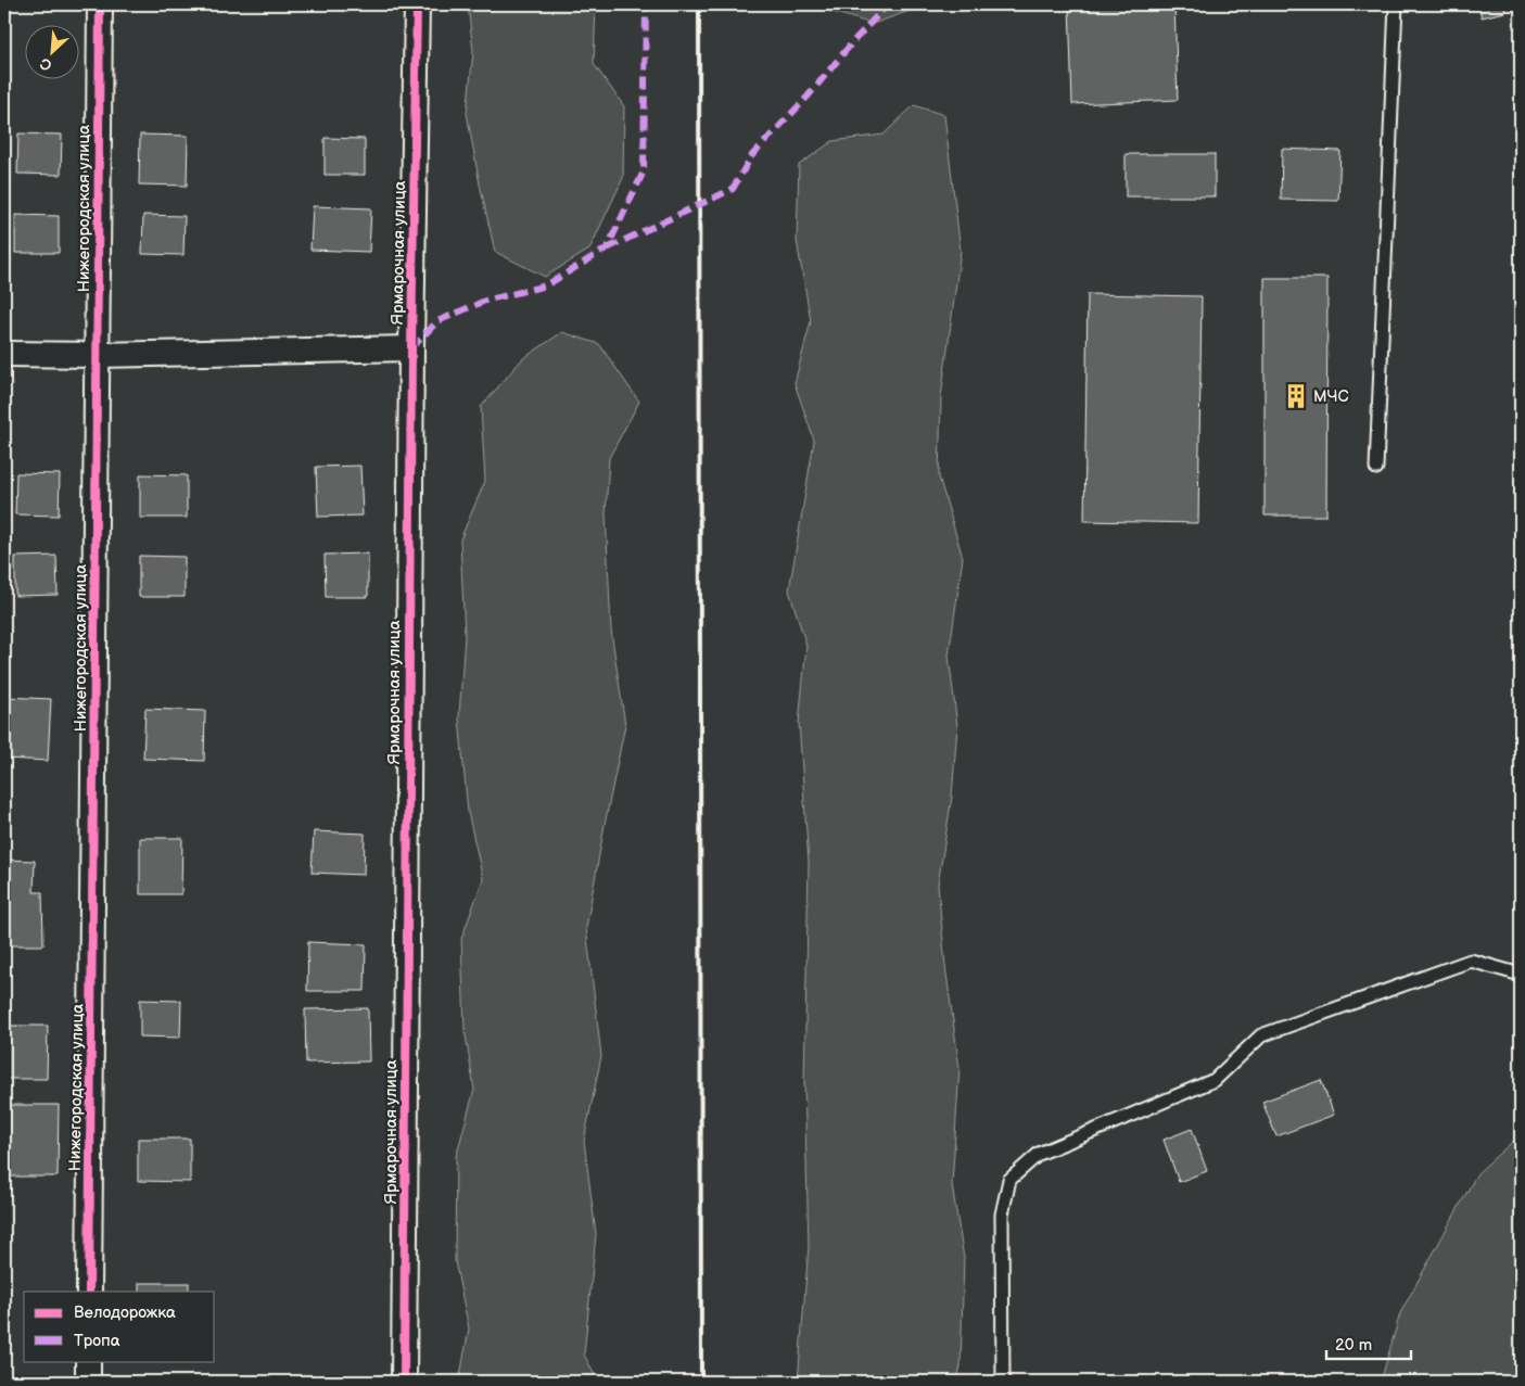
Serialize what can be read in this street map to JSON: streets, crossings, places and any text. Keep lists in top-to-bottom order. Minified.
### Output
{"streets":{"street":["Нижегородская улица","Ярмарочная улица"]},"places":{"building":["МЧС"]},"legend":["Велодорожка","Тропа"],"scale_bar":"20 m","north":"bottom left"}
